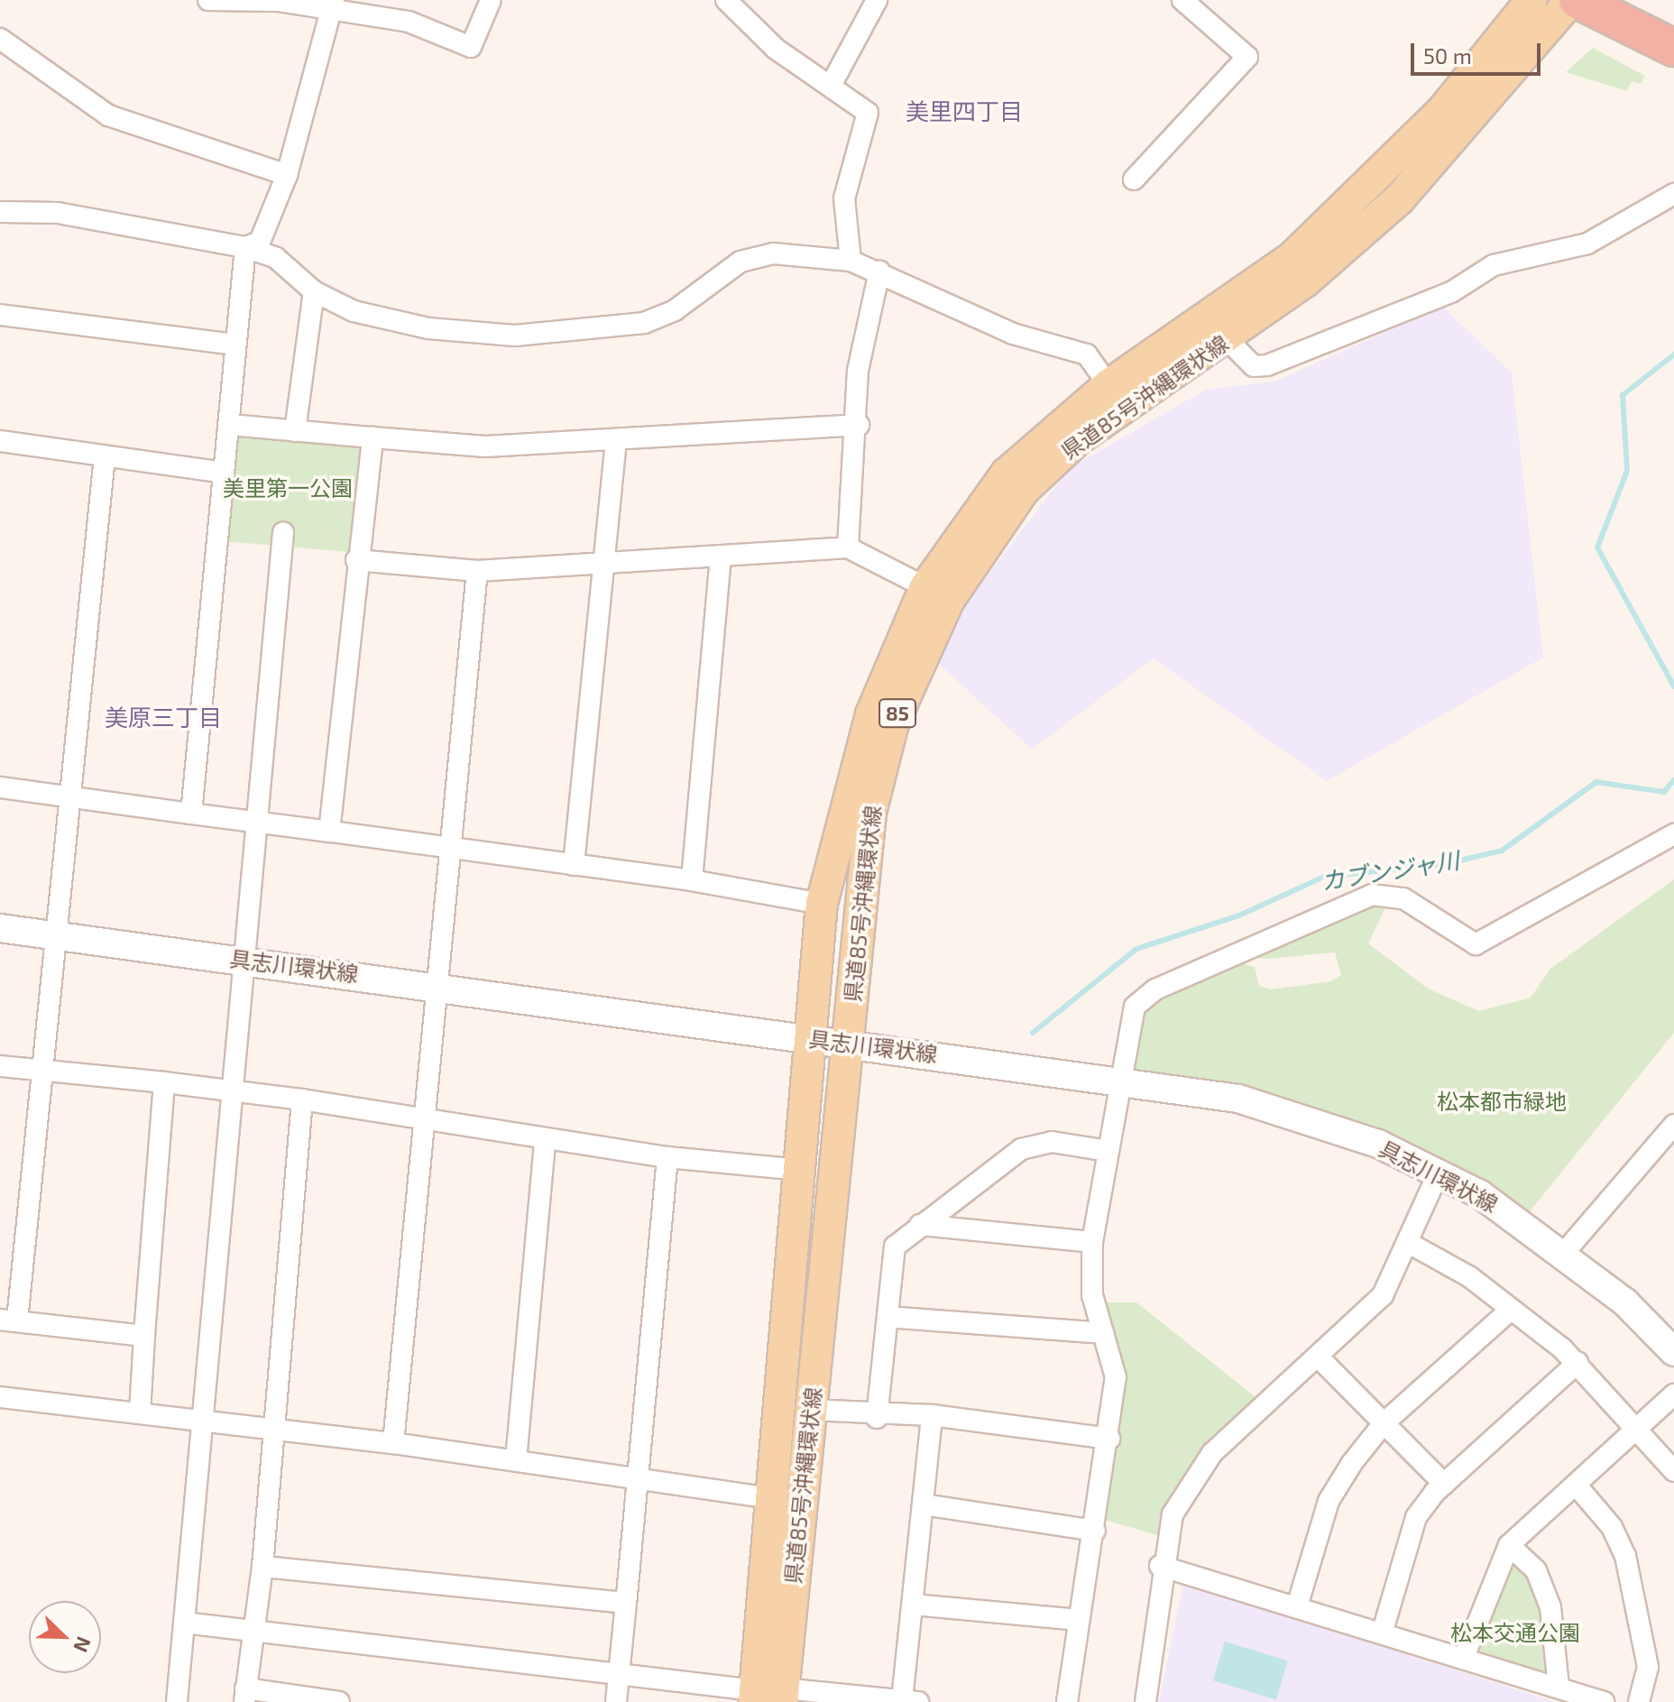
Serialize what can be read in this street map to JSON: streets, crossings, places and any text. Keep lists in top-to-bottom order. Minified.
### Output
{"streets":{"main road":["県道85号沖縄環状線","85","具志川環状線"]},"crossings":[["県道85号沖縄環状線","具志川環状線"]],"districts":["美里四丁目","美原三丁目"],"water":["カブンジャ川"],"parks":["美里第一公園","松本都市緑地","松本交通公園"],"scale_bar":"50 m","north":"bottom right"}
